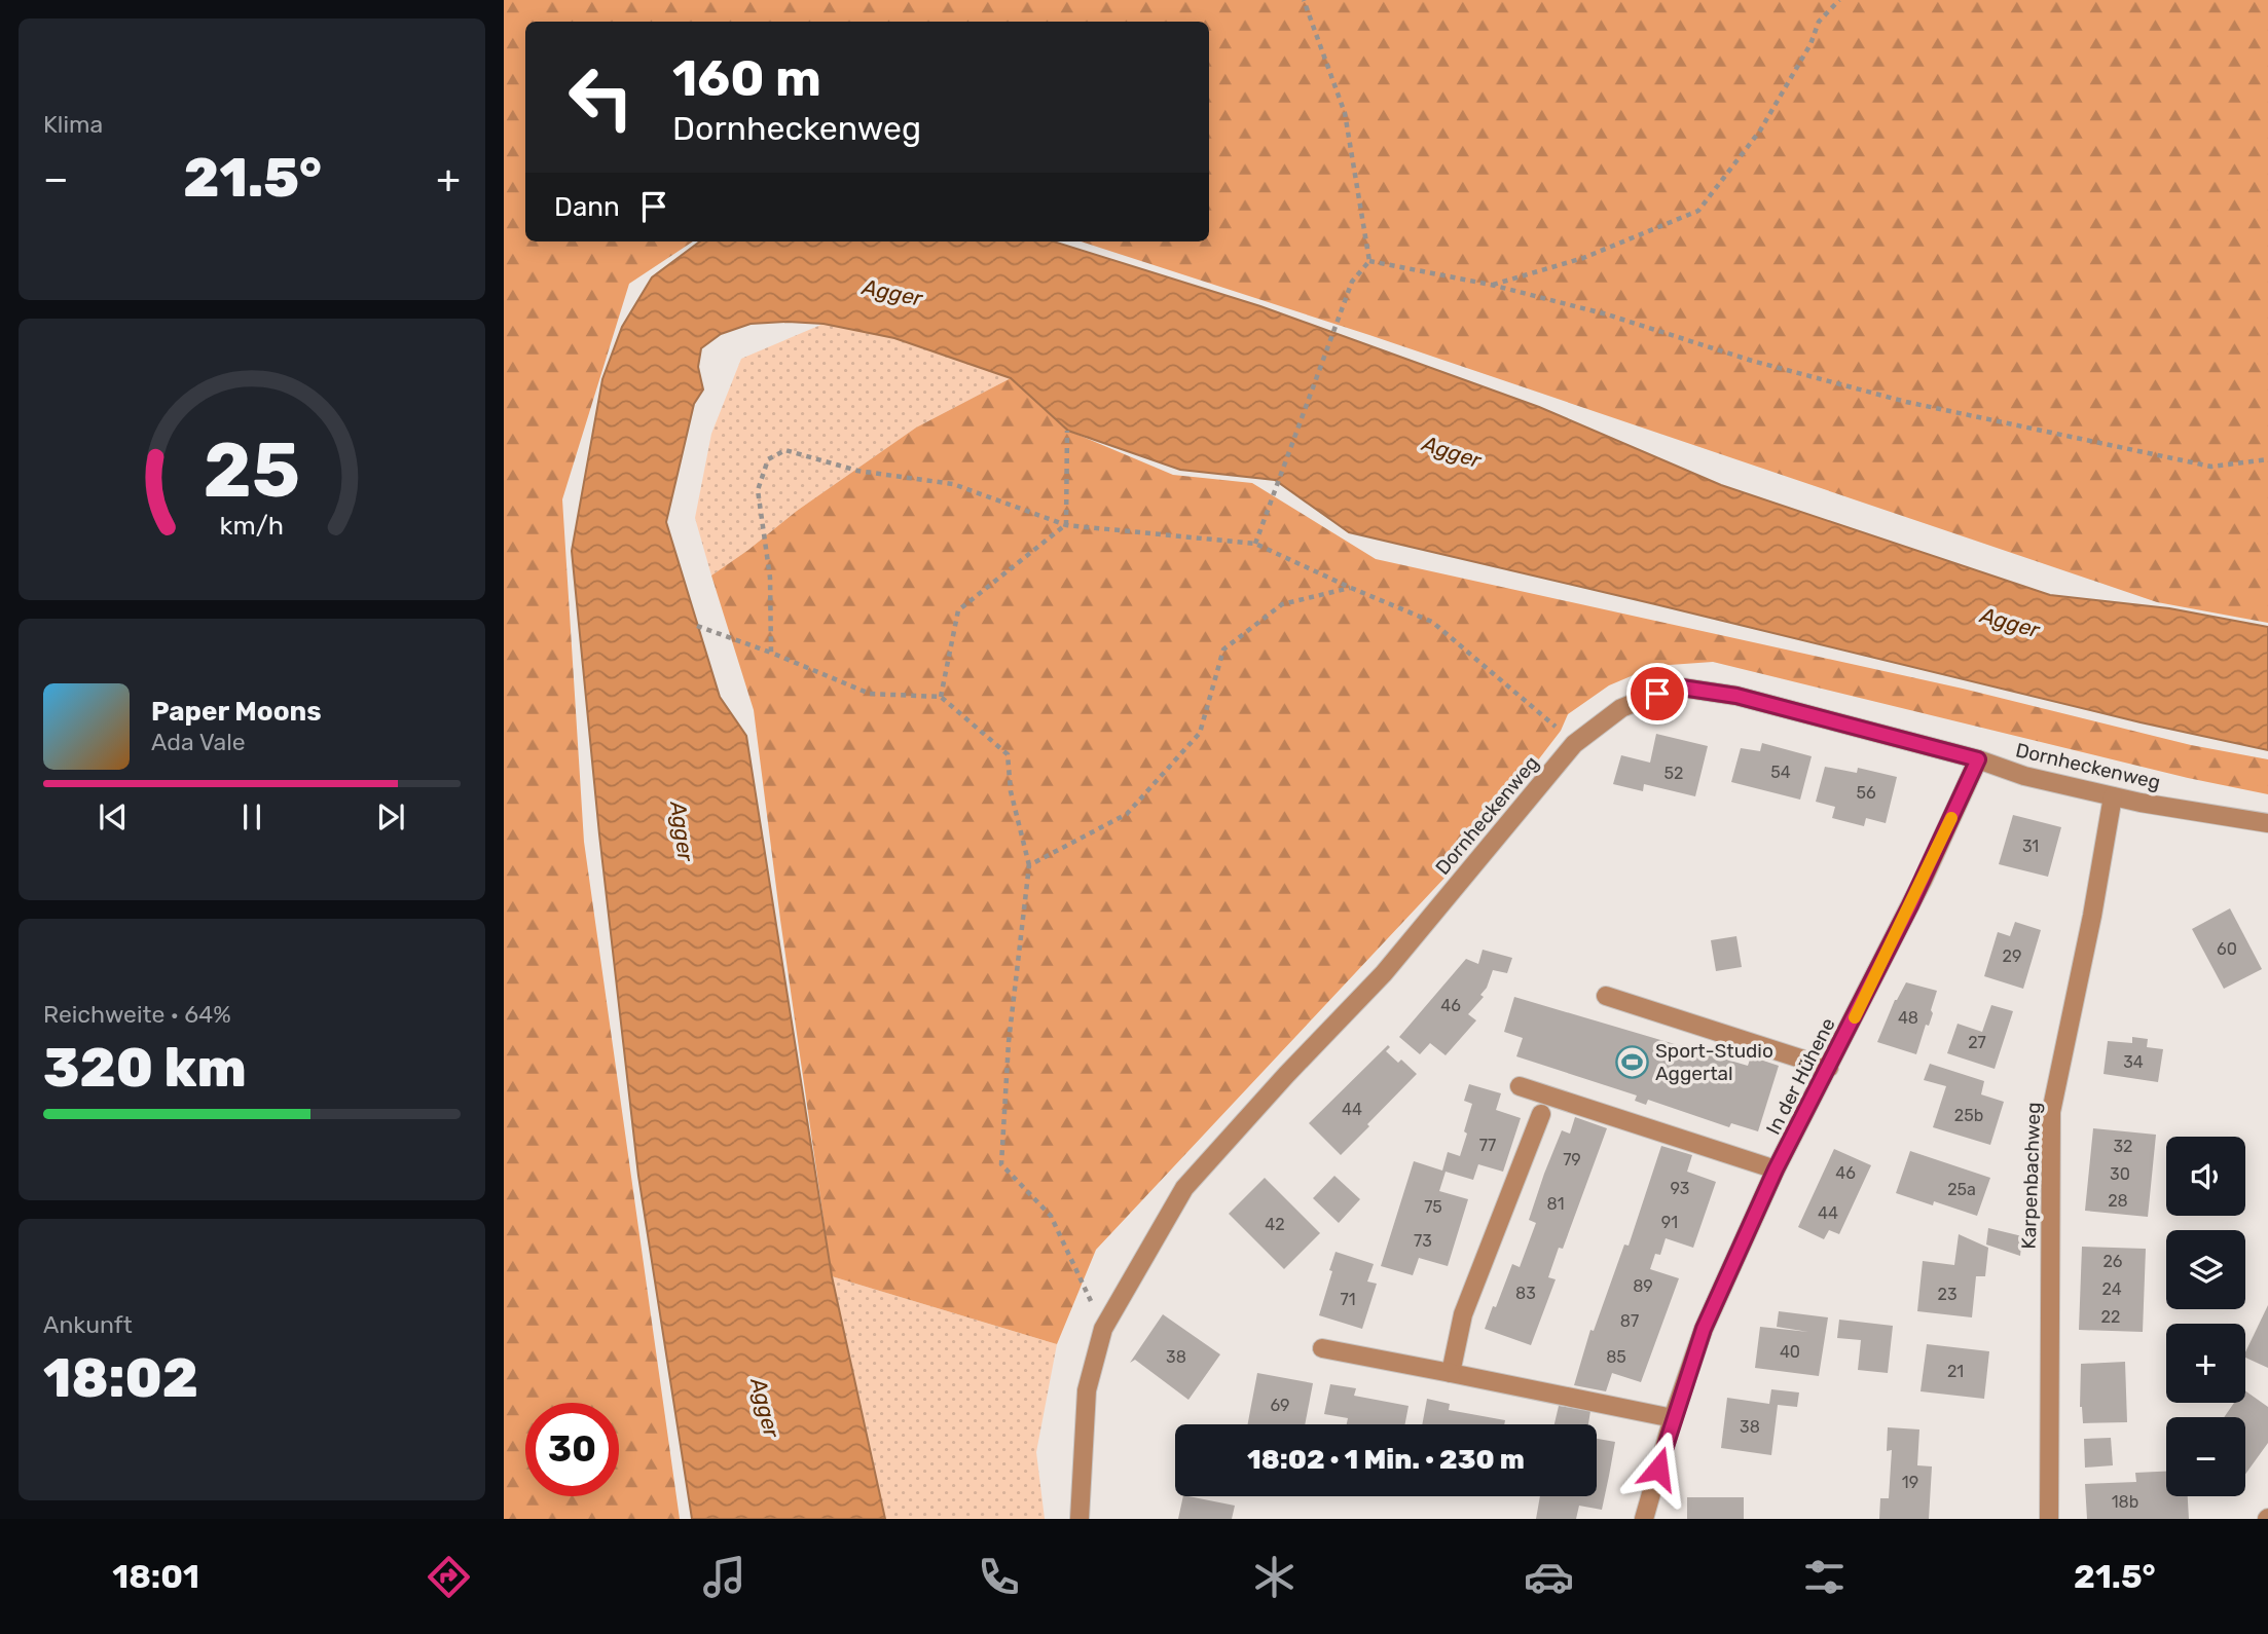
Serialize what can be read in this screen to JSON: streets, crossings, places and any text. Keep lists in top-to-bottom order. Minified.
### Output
{"streets":{"street":["Dornheckenweg","In der Hühene","Karpenbachweg"]},"crossings":[["Dornheckenweg","In der Hühene"],["Dornheckenweg","Karpenbachweg"]],"water":["Agger"],"places":{"sports":["Sport-Studio Aggertal"]},"house_numbers":["54","52","56","31","60","29","46","48","27","34","44","25b","77","32","79","46","30","93","25a","28","81","75","44","91","42","73","26","89","24","83","23","71","22","87","40","38","85","21","69","38","19","18b"],"page":{"tile":["Klima",["Reichweite · 64%","320 km"],["Ankunft","18:02"]],"turn":["160 m","Dornheckenweg"],"heat":["−","21.5°","+"],"then":"Dann","song":["Paper Moons","Ada Vale"],"map_buttons":["+","−"],"limit":"30","trip":"18:02 · 1 Min. · 230 m","tabs":["18:01","21.5°"],"gauge":["25","km/h"]}}
